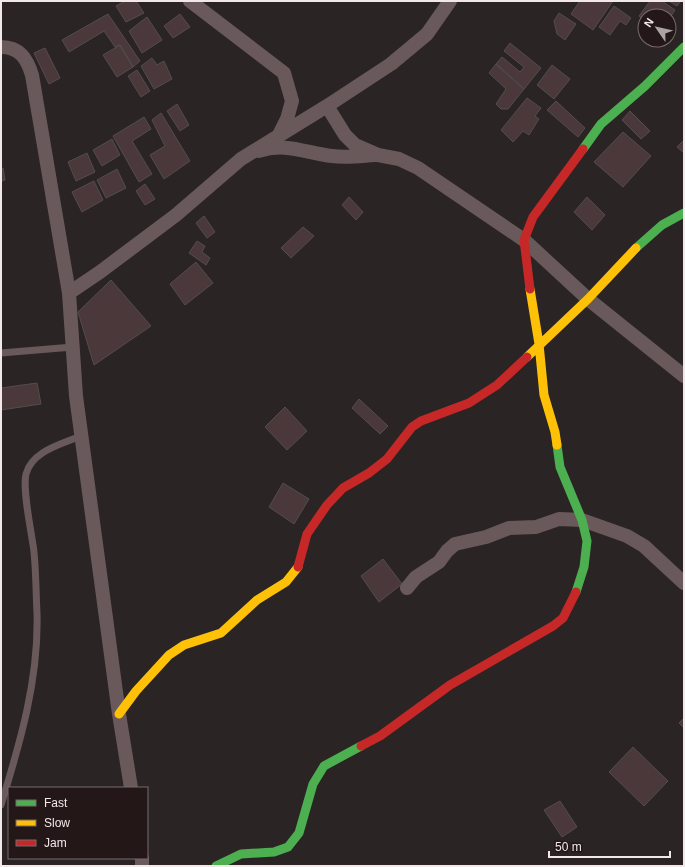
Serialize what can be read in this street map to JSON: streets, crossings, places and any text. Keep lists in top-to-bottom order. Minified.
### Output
{"legend":["Fast","Slow","Jam"],"scale_bar":"50 m","north":"top left"}
